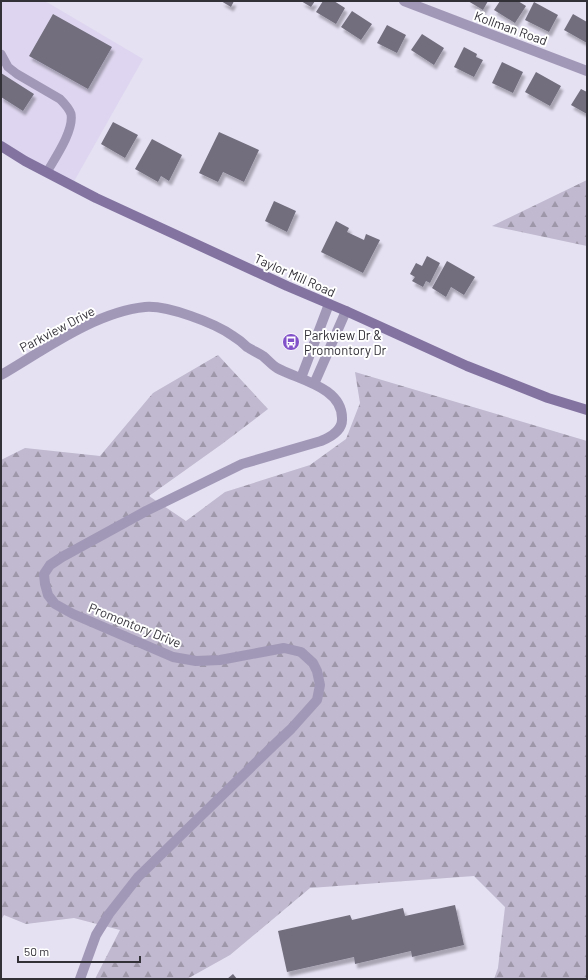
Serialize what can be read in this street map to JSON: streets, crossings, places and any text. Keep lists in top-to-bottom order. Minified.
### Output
{"streets":{"main road":["Taylor Mill Road"],"street":["Kollman Road","Parkview Drive","Promontory Drive"]},"crossings":[["Parkview Drive","Promontory Drive"]],"places":{"bus stop":["Parkview Dr & Promontory Dr"]},"scale_bar":"50 m"}
